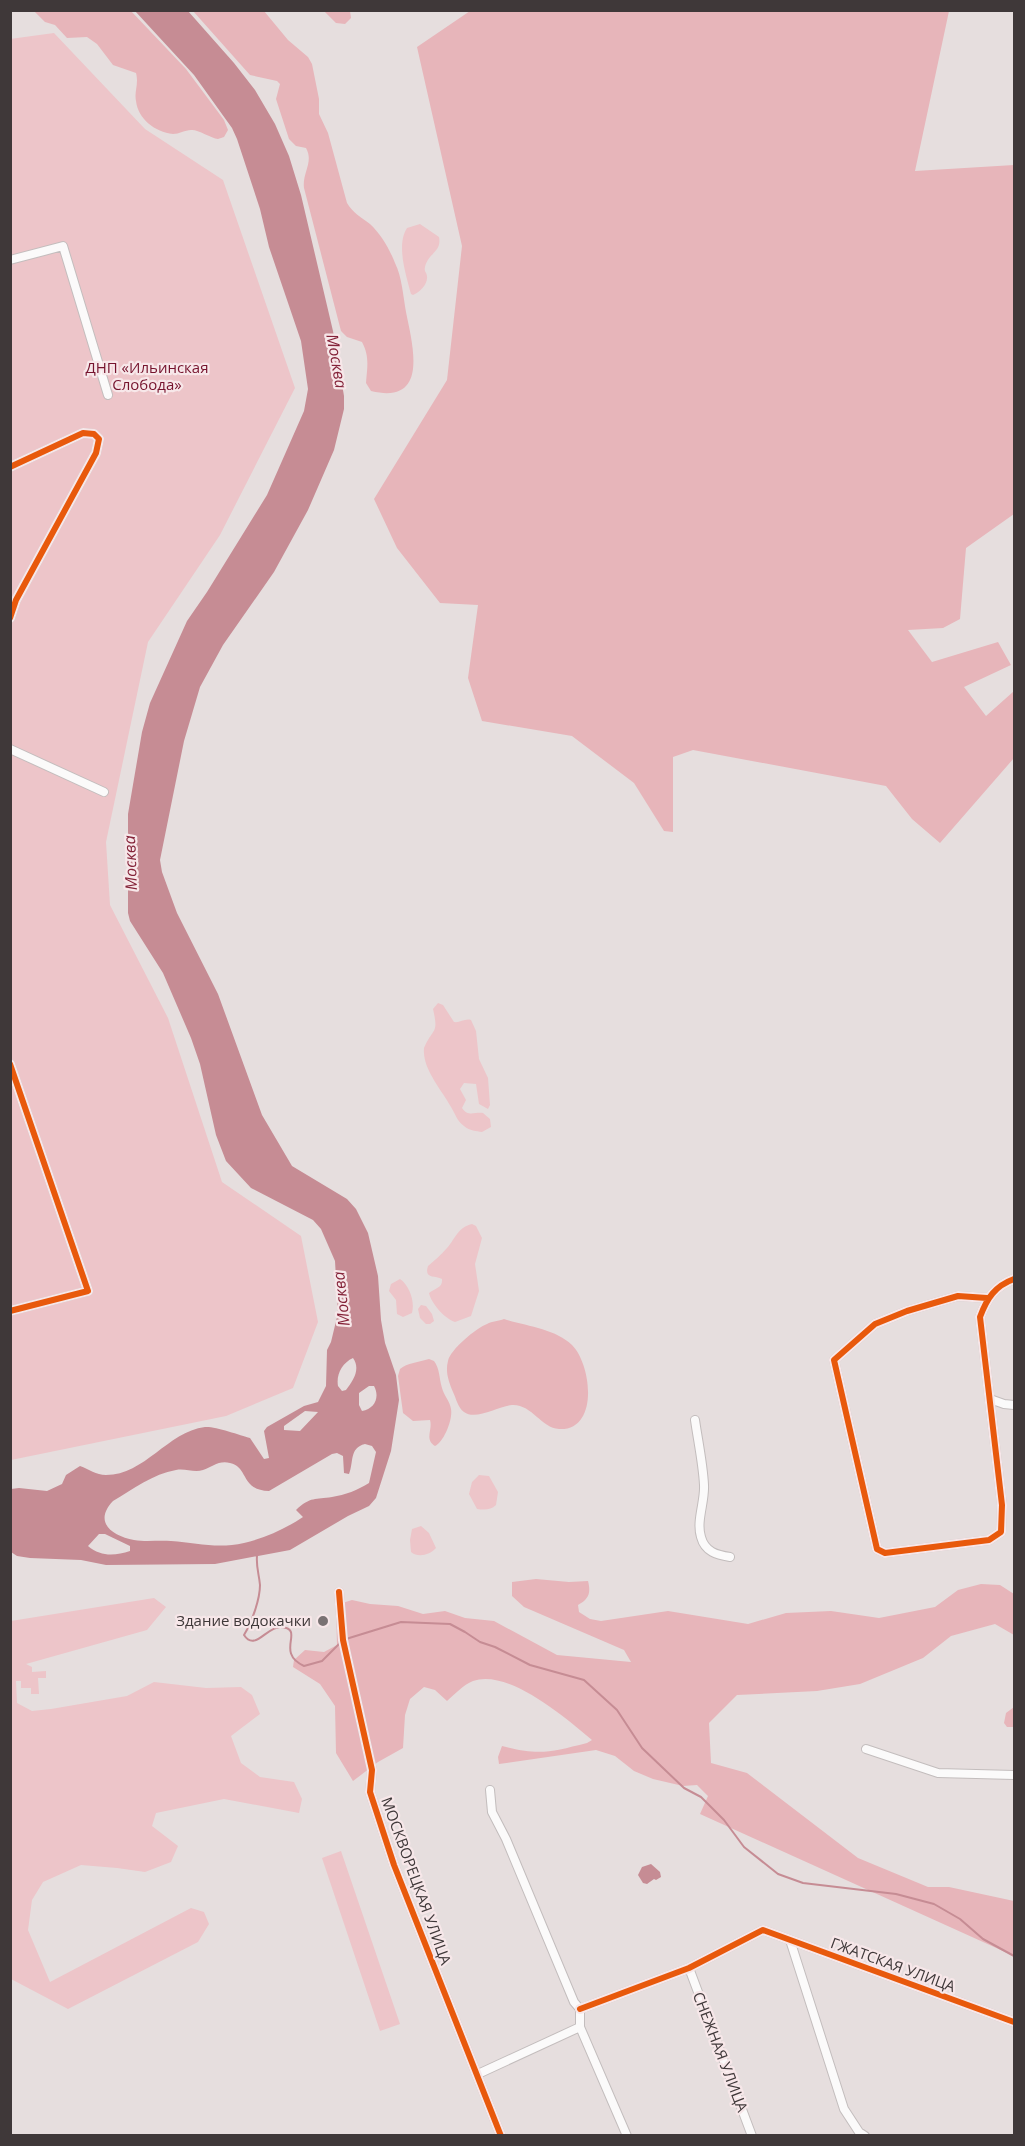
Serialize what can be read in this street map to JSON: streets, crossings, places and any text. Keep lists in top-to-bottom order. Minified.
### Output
{"streets":{"street":["МОСКВОРЕЦКАЯ УЛИЦА","ГЖАТСКАЯ УЛИЦА","СНЕЖНАЯ УЛИЦА"]},"crossings":[["ГЖАТСКАЯ УЛИЦА","СНЕЖНАЯ УЛИЦА"]],"water":["Москва"],"parks":["ДНП «Ильинская Слобода»"],"places":["Здание водокачки"]}
